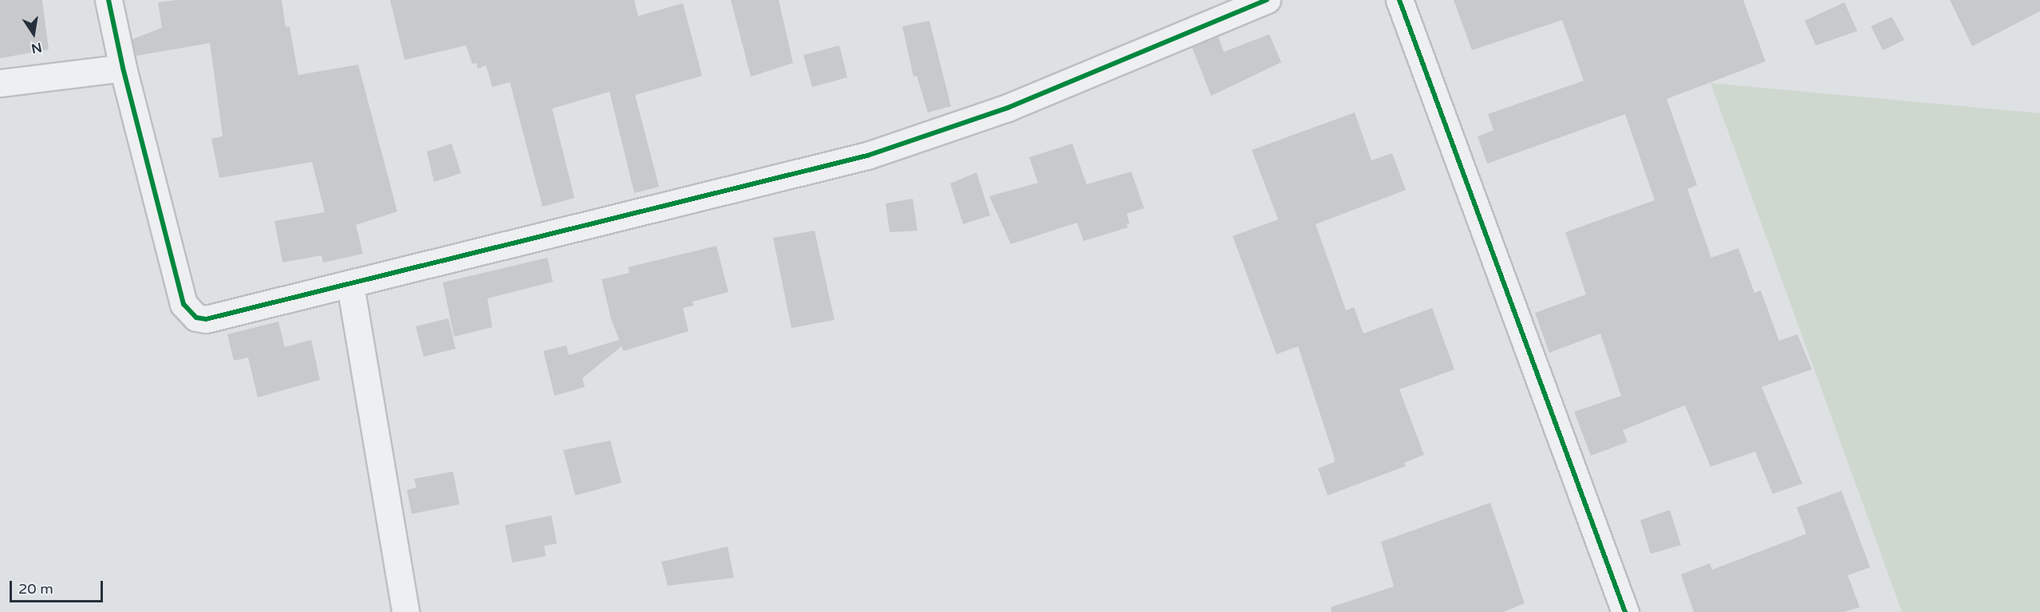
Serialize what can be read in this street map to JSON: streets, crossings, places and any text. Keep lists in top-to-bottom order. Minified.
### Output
{"scale_bar":"20 m","north":"bottom"}
